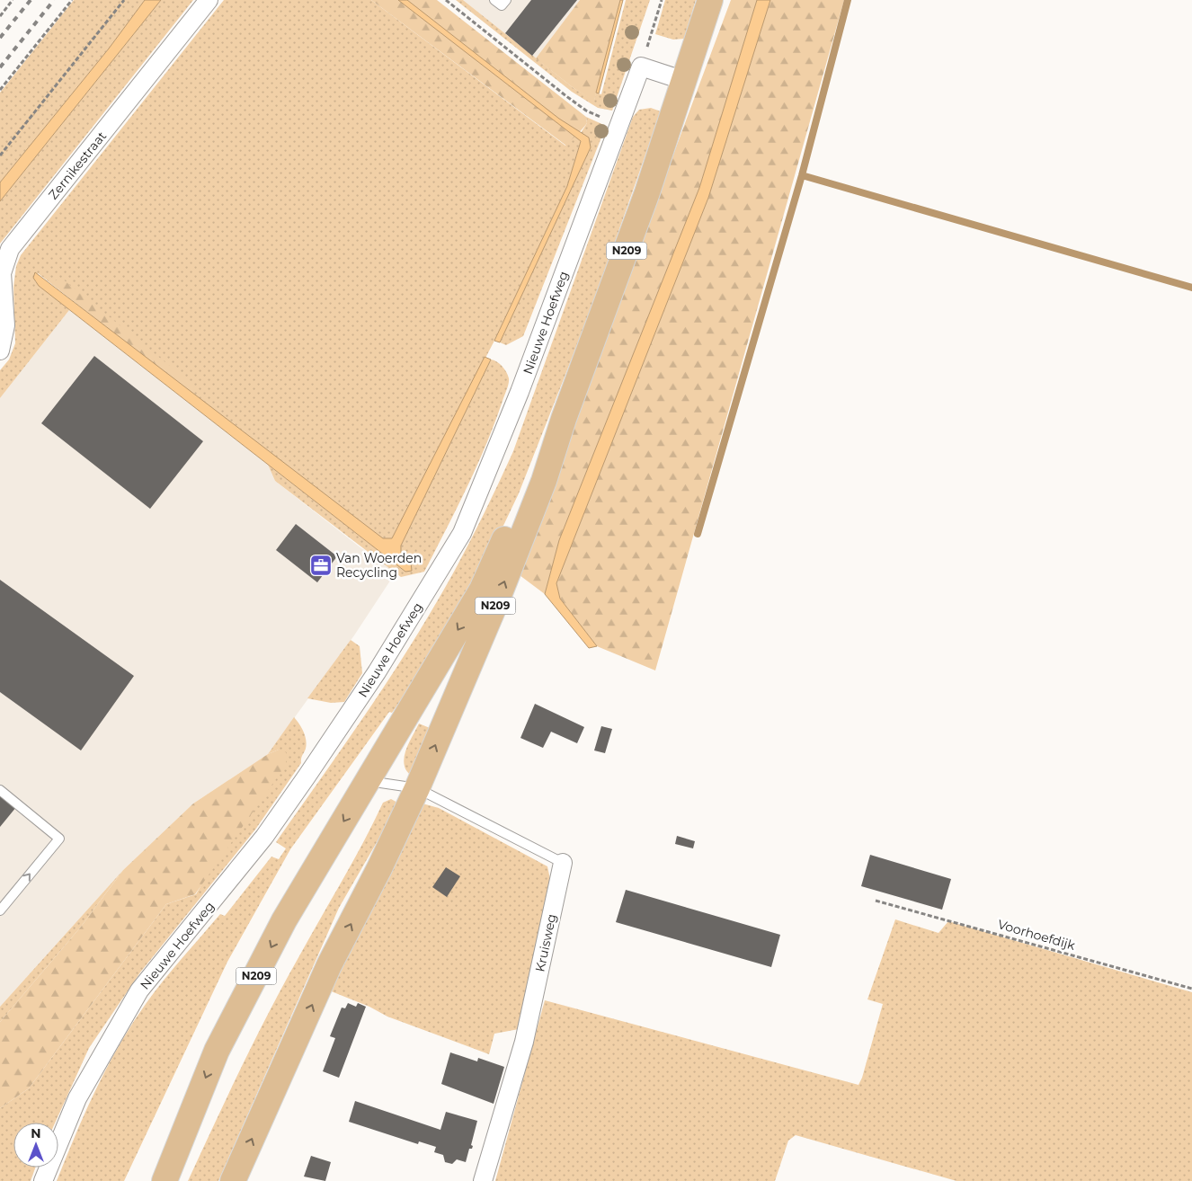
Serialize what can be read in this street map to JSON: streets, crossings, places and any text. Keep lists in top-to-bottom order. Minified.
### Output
{"streets":{"main road":["N209"],"street":["Zernikestraat","Nieuwe Hoefweg","Kruisweg"],"path":["Voorhoefdijk"]},"crossings":[["N209","Kruisweg"]],"places":{"office":["Van Woerden Recycling"]},"north":"top"}
